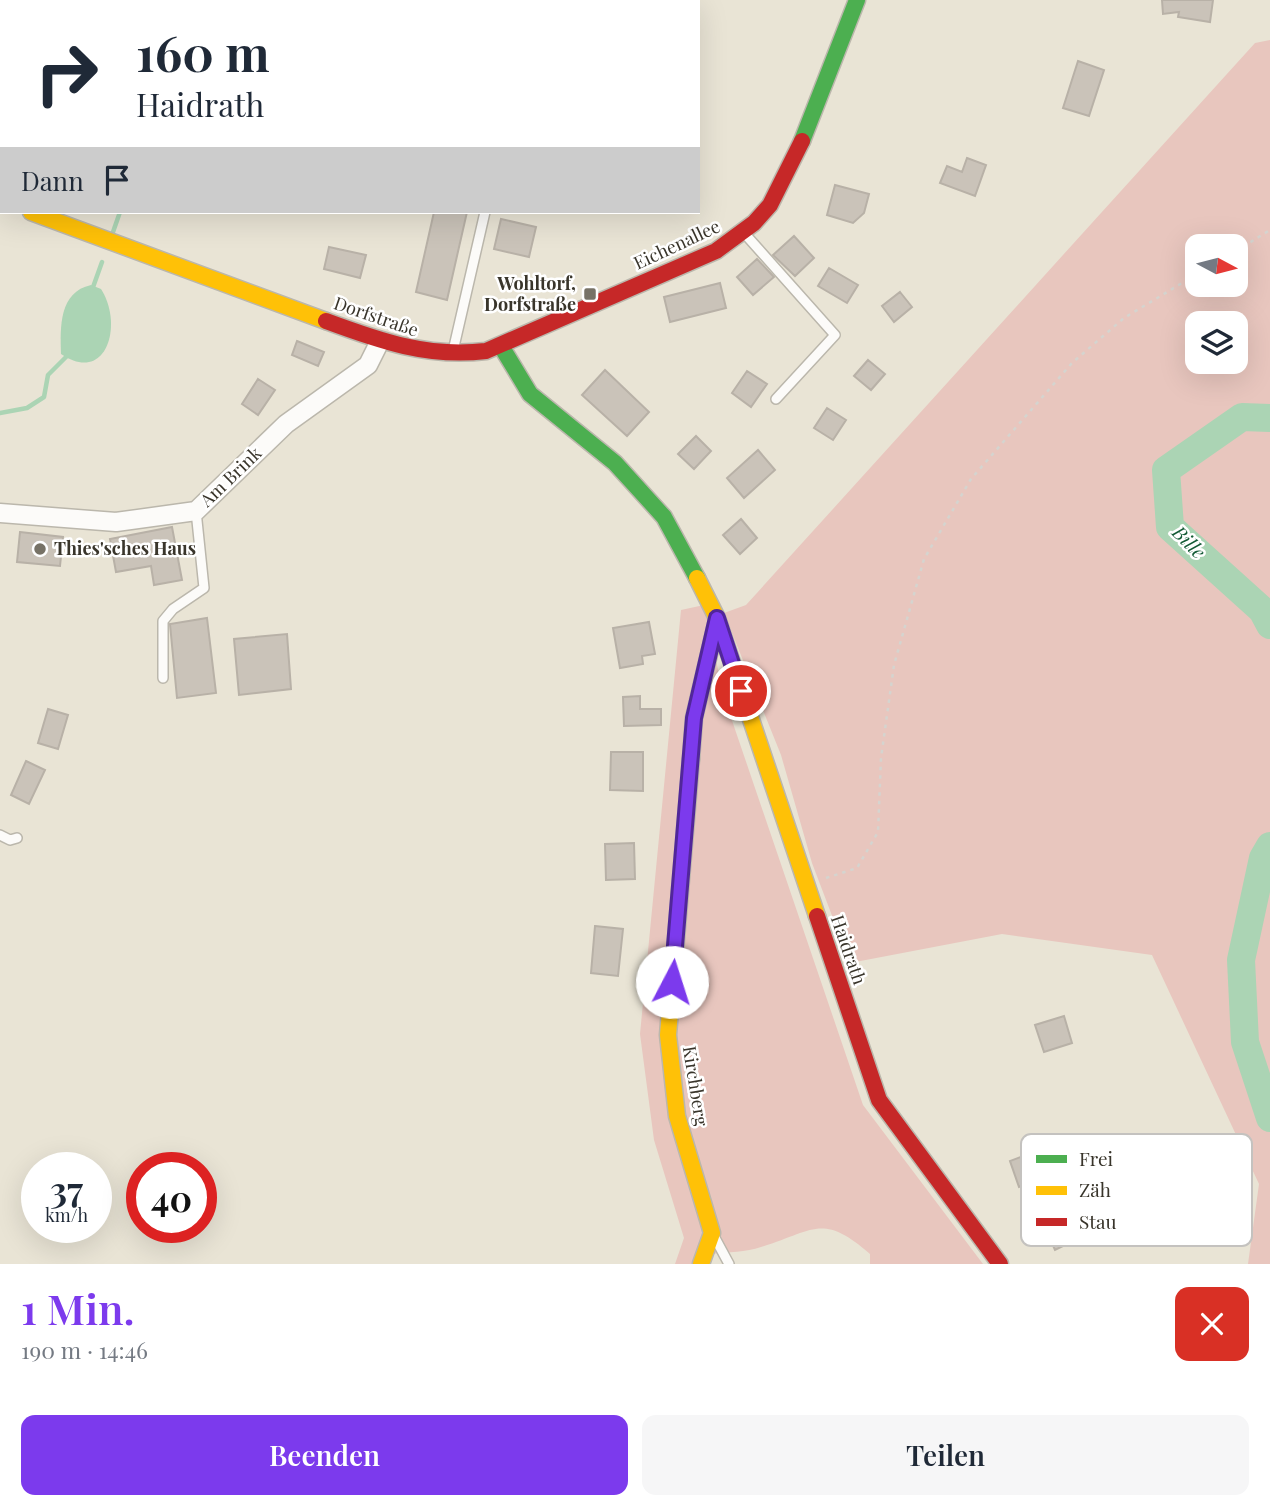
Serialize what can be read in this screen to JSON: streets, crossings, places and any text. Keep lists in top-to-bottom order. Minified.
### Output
{"streets":{"street":["Eichenallee","Dorfstraße","Am Brink","Haidrath","Kirchberg"]},"crossings":[["Eichenallee","Dorfstraße"],["Dorfstraße","Am Brink"],["Haidrath","Kirchberg"]],"water":["Bille"],"places":{"transit":["Wohltorf, Dorfstraße"],"other":["Thies'sches Haus"]},"legend":["Frei","Zäh","Stau"],"north":"right","page":{"turn":["160 m","Haidrath"],"then":"Dann","speed":"37 km/h","limit":"40","heading":["1 Min.","190 m · 14:46"],"buttons":["Beenden","Teilen"]}}
